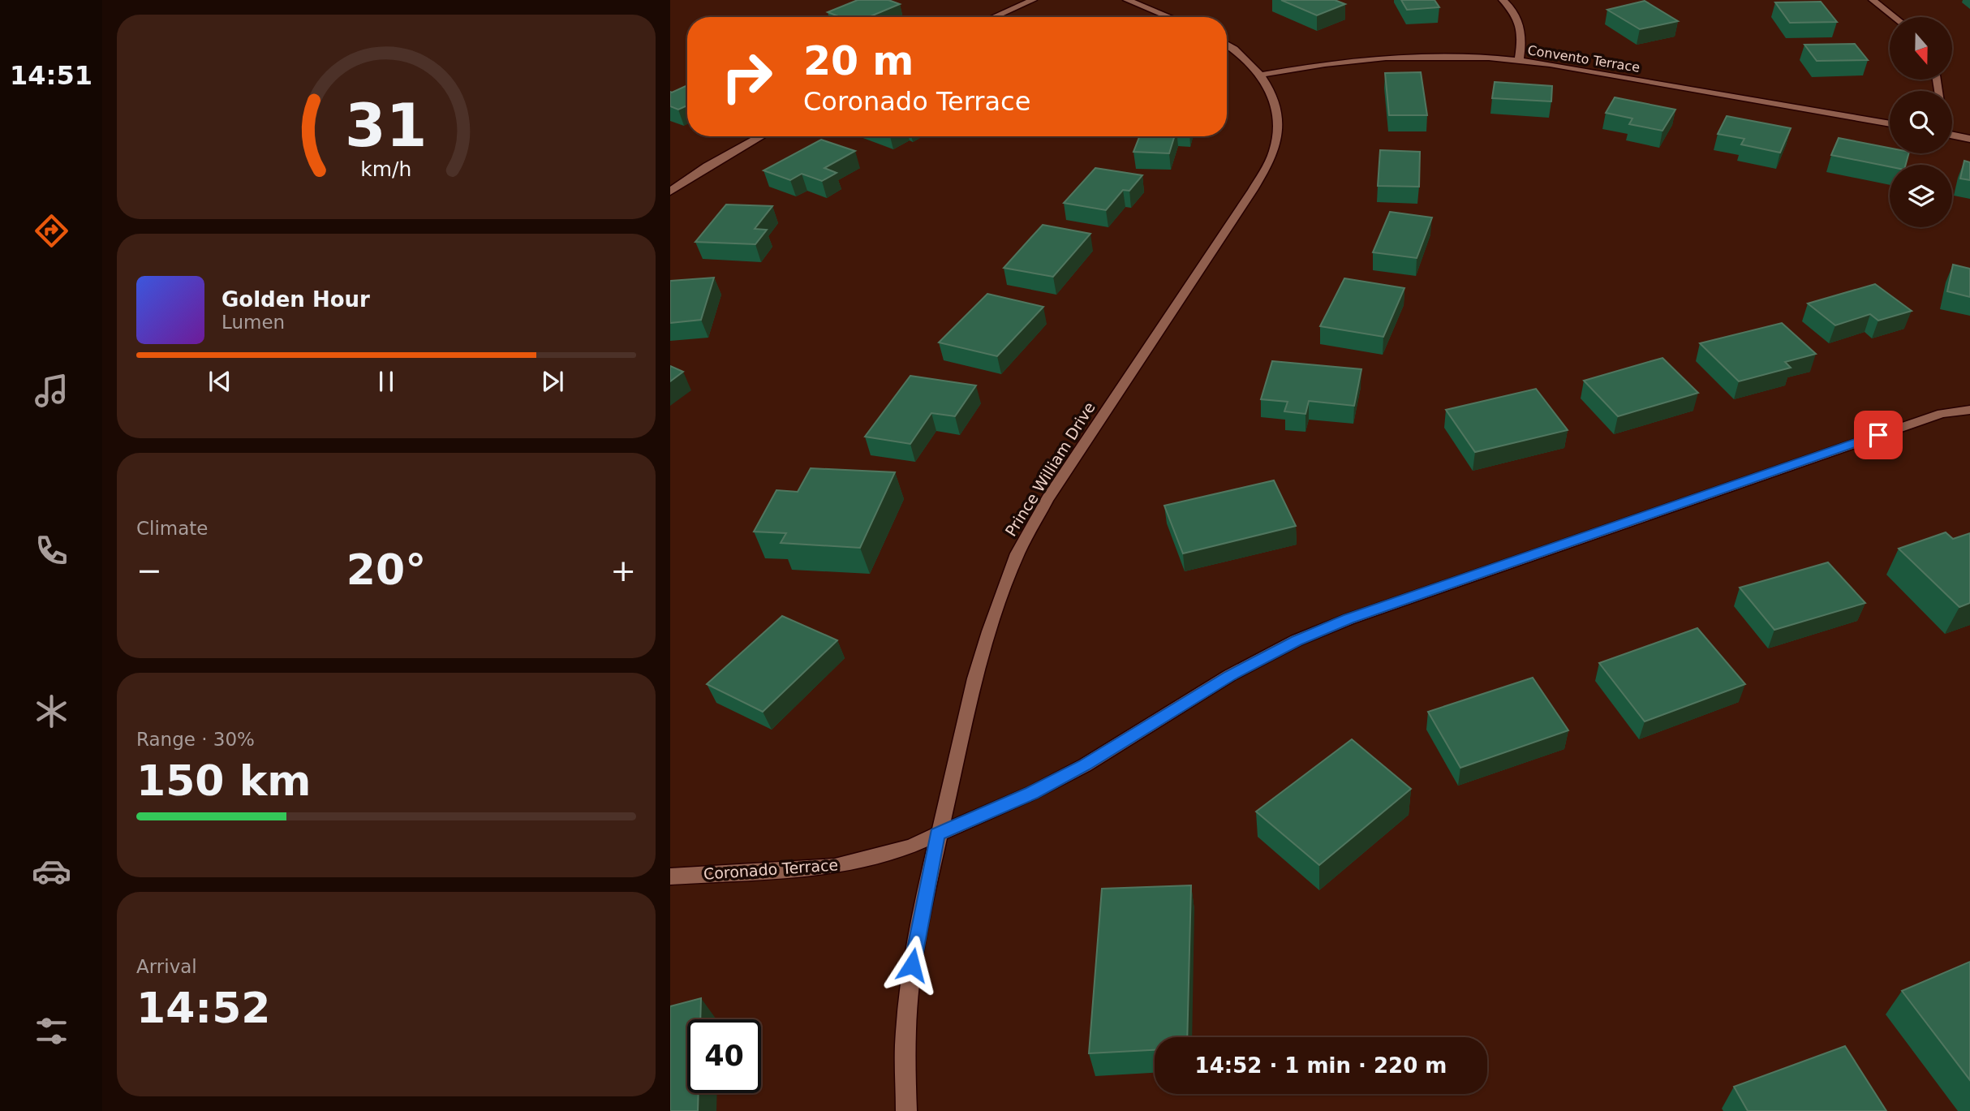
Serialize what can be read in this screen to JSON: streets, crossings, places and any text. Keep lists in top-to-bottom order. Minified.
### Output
{"streets":{"street":["Convento Terrace","Prince William Drive","Coronado Terrace"]},"crossings":[["Convento Terrace","Prince William Drive"],["Prince William Drive","Coronado Terrace"]],"north":"bottom","page":{"tabs":"14:51","turn":["20 m","Coronado Terrace"],"song":["Golden Hour","Lumen"],"tile":["Climate",["Range · 30%","150 km"],["Arrival","14:52"]],"heat":["−","20°","+"],"limit":"40","trip":"14:52 · 1 min · 220 m","gauge":["31","km/h"]}}
